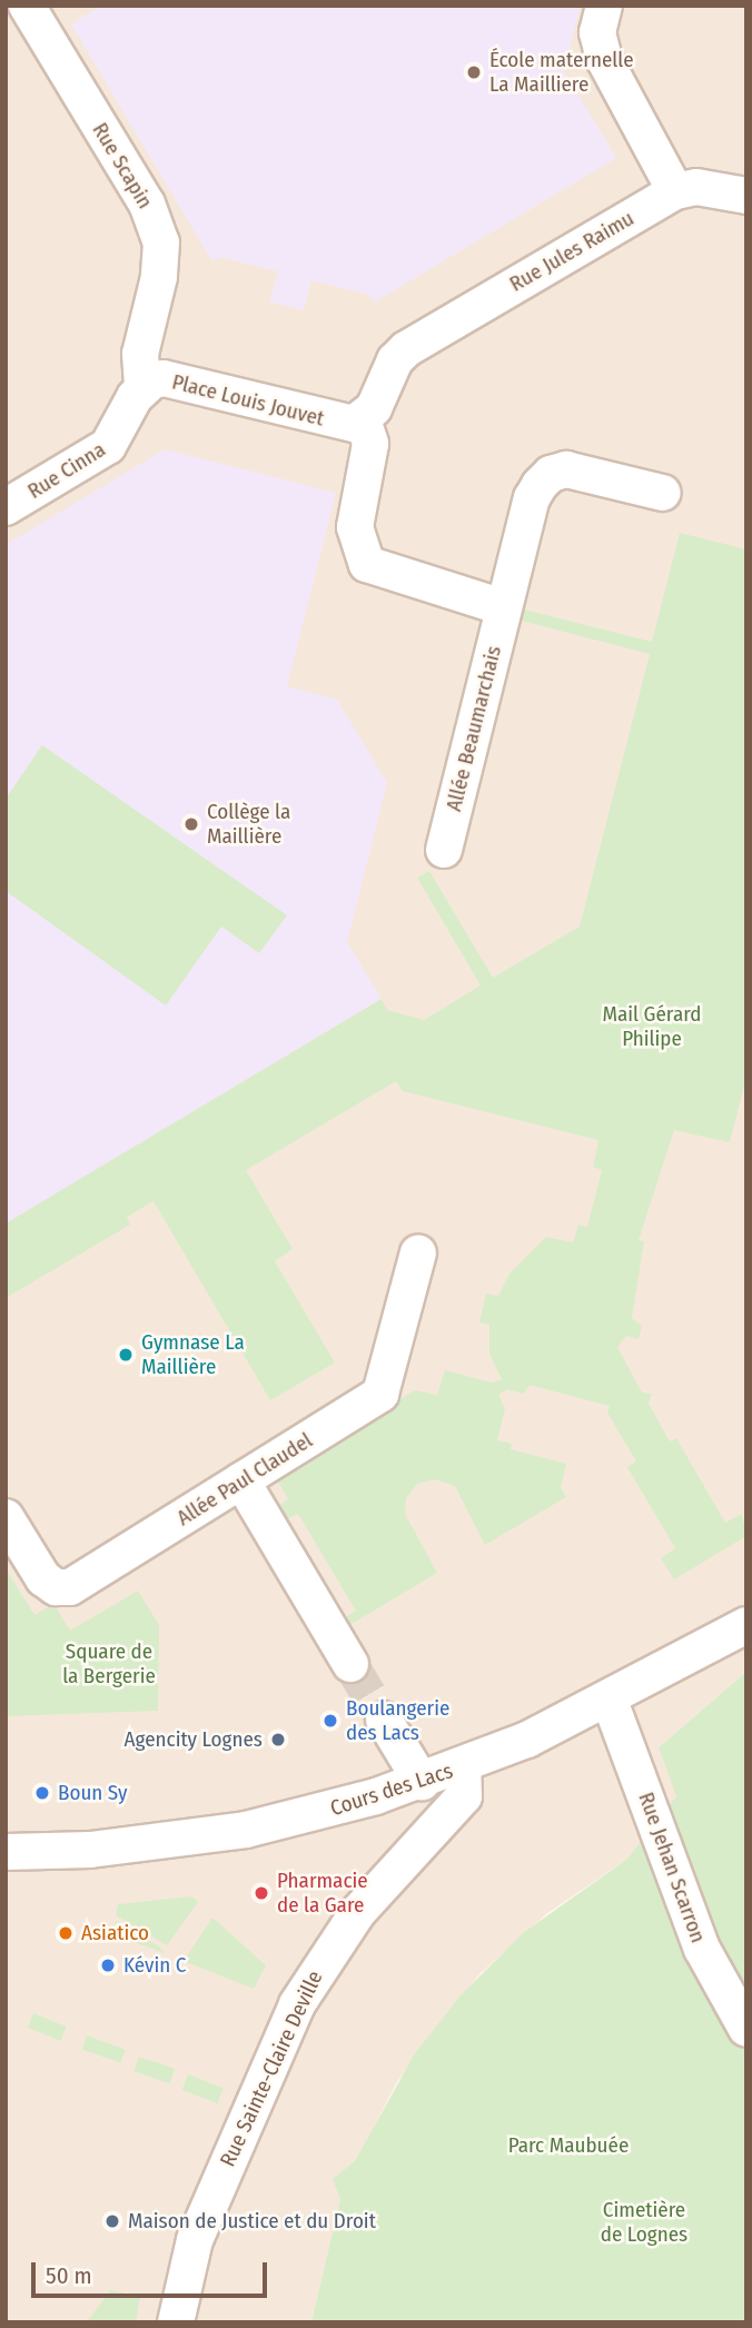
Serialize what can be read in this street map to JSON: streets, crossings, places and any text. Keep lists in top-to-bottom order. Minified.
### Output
{"streets":{"street":["Rue Scapin","Rue Jules Raimu","Place Louis Jouvet","Rue Cinna","Allée Beaumarchais","Allée Paul Claudel","Cours des Lacs","Rue Jehan Scarron","Rue Sainte-Claire Deville"]},"crossings":[["Rue Scapin","Place Louis Jouvet"],["Rue Scapin","Rue Cinna"],["Rue Jules Raimu","Place Louis Jouvet"],["Place Louis Jouvet","Rue Cinna"],["Cours des Lacs","Rue Jehan Scarron"],["Cours des Lacs","Rue Sainte-Claire Deville"]],"parks":["Mail Gérard Philipe","Square de la Bergerie","Parc Maubuée","Cimetière de Lognes"],"places":["École maternelle La Mailliere","Collège la Maillière","Gymnase La Maillière","Boulangerie des Lacs","Agencity Lognes","Boun Sy","Pharmacie de la Gare","Asiatico","Kévin C","Maison de Justice et du Droit"],"scale_bar":"50 m"}
